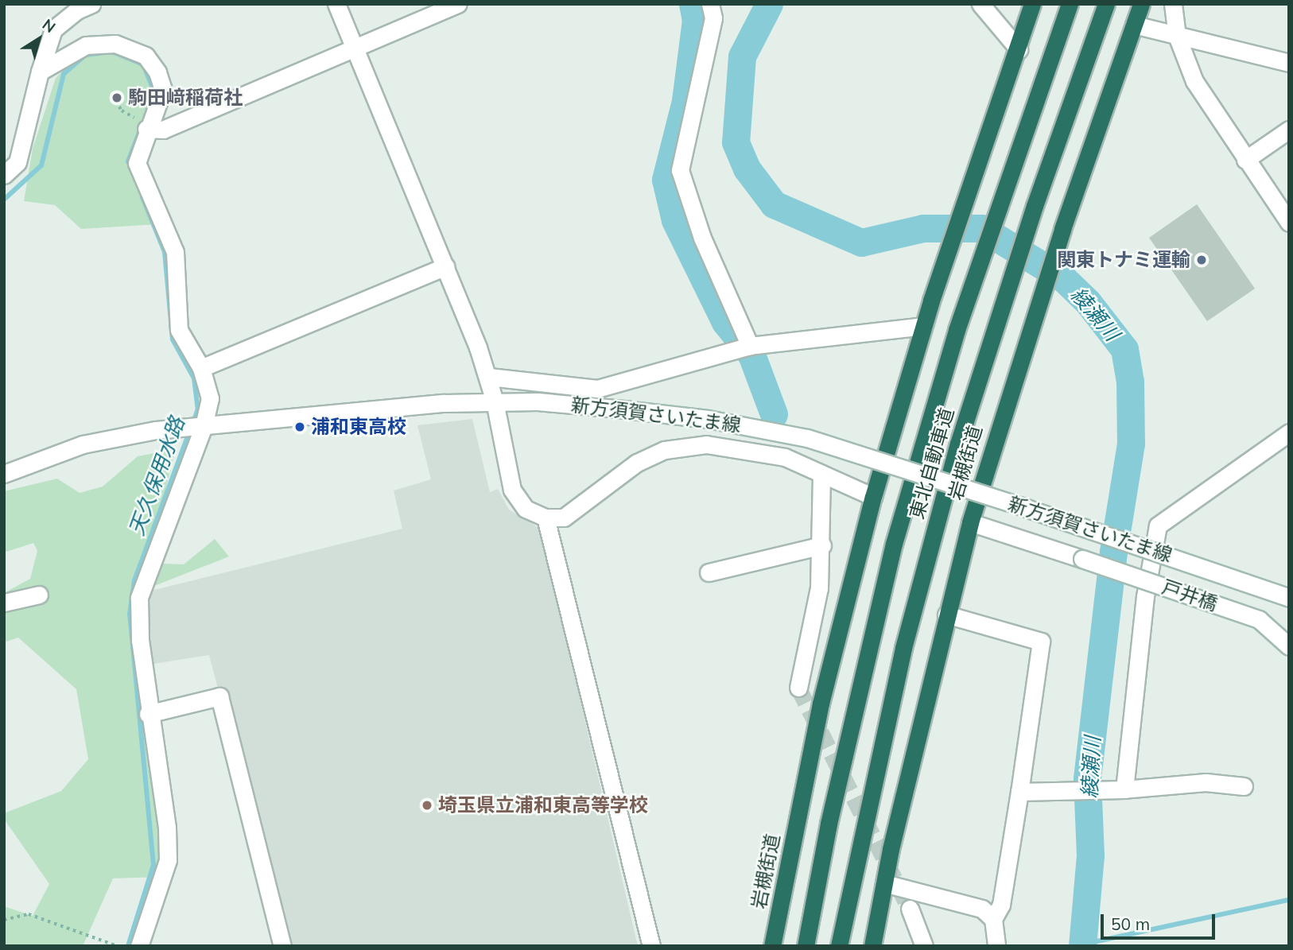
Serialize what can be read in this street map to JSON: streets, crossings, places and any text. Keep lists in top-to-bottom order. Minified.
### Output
{"streets":{"highway":["岩槻街道","東北自動車道"],"street":["新方須賀さいたま線","戸井橋"]},"crossings":[["岩槻街道","戸井橋"]],"water":["綾瀬川","天久保用水路"],"places":["駒田﨑稲荷社","関東トナミ運輸","浦和東高校","埼玉県立浦和東高等学校"],"scale_bar":"50 m","north":"top right"}
